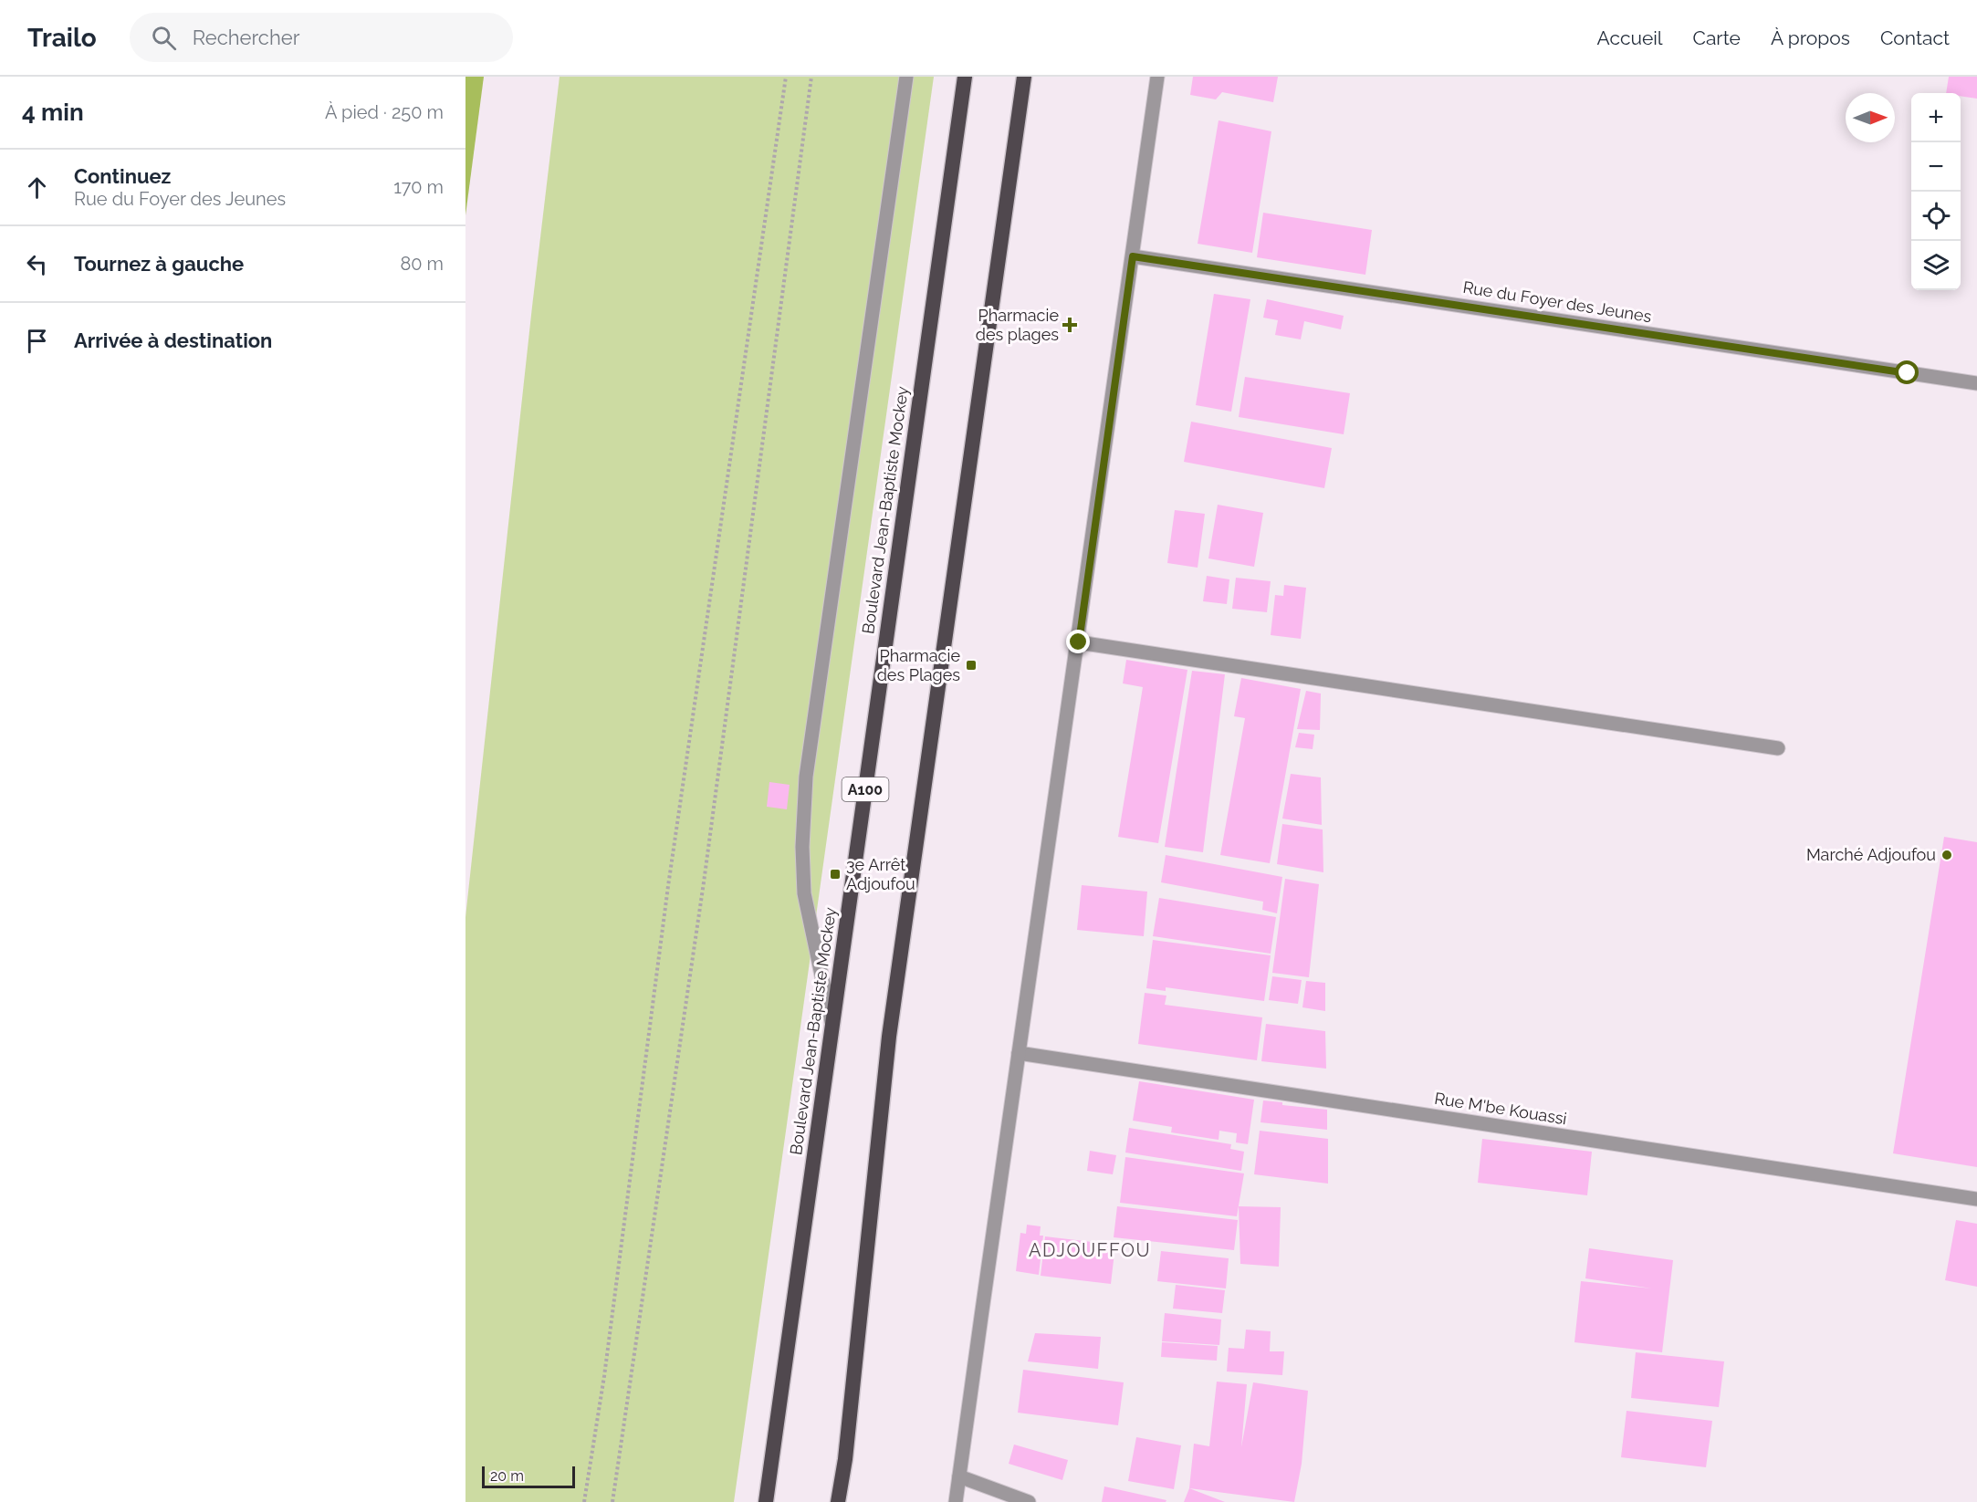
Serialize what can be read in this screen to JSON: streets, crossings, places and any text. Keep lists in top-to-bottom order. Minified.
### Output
{"streets":{"highway":["Boulevard Jean-Baptiste Mockey","A100"],"street":["Rue du Foyer des Jeunes","Rue M'be Kouassi"]},"districts":["ADJOUFFOU"],"places":{"health":["Pharmacie des plages"],"transit":["Pharmacie des Plages","3e Arrêt Adjoufou"],"other":["Marché Adjoufou"]},"scale_bar":"20 m","north":"right","page":{"header":"Trailo","search":"Rechercher","nav":["Accueil","Carte","À propos","Contact"],"heading":["4 min","À pied · 250 m"],"map_buttons":["+","−"],"list":[["Continuez","Rue du Foyer des Jeunes","170 m"],["Tournez à gauche","80 m"],"Arrivée à destination"],"scale":"20 m"}}
